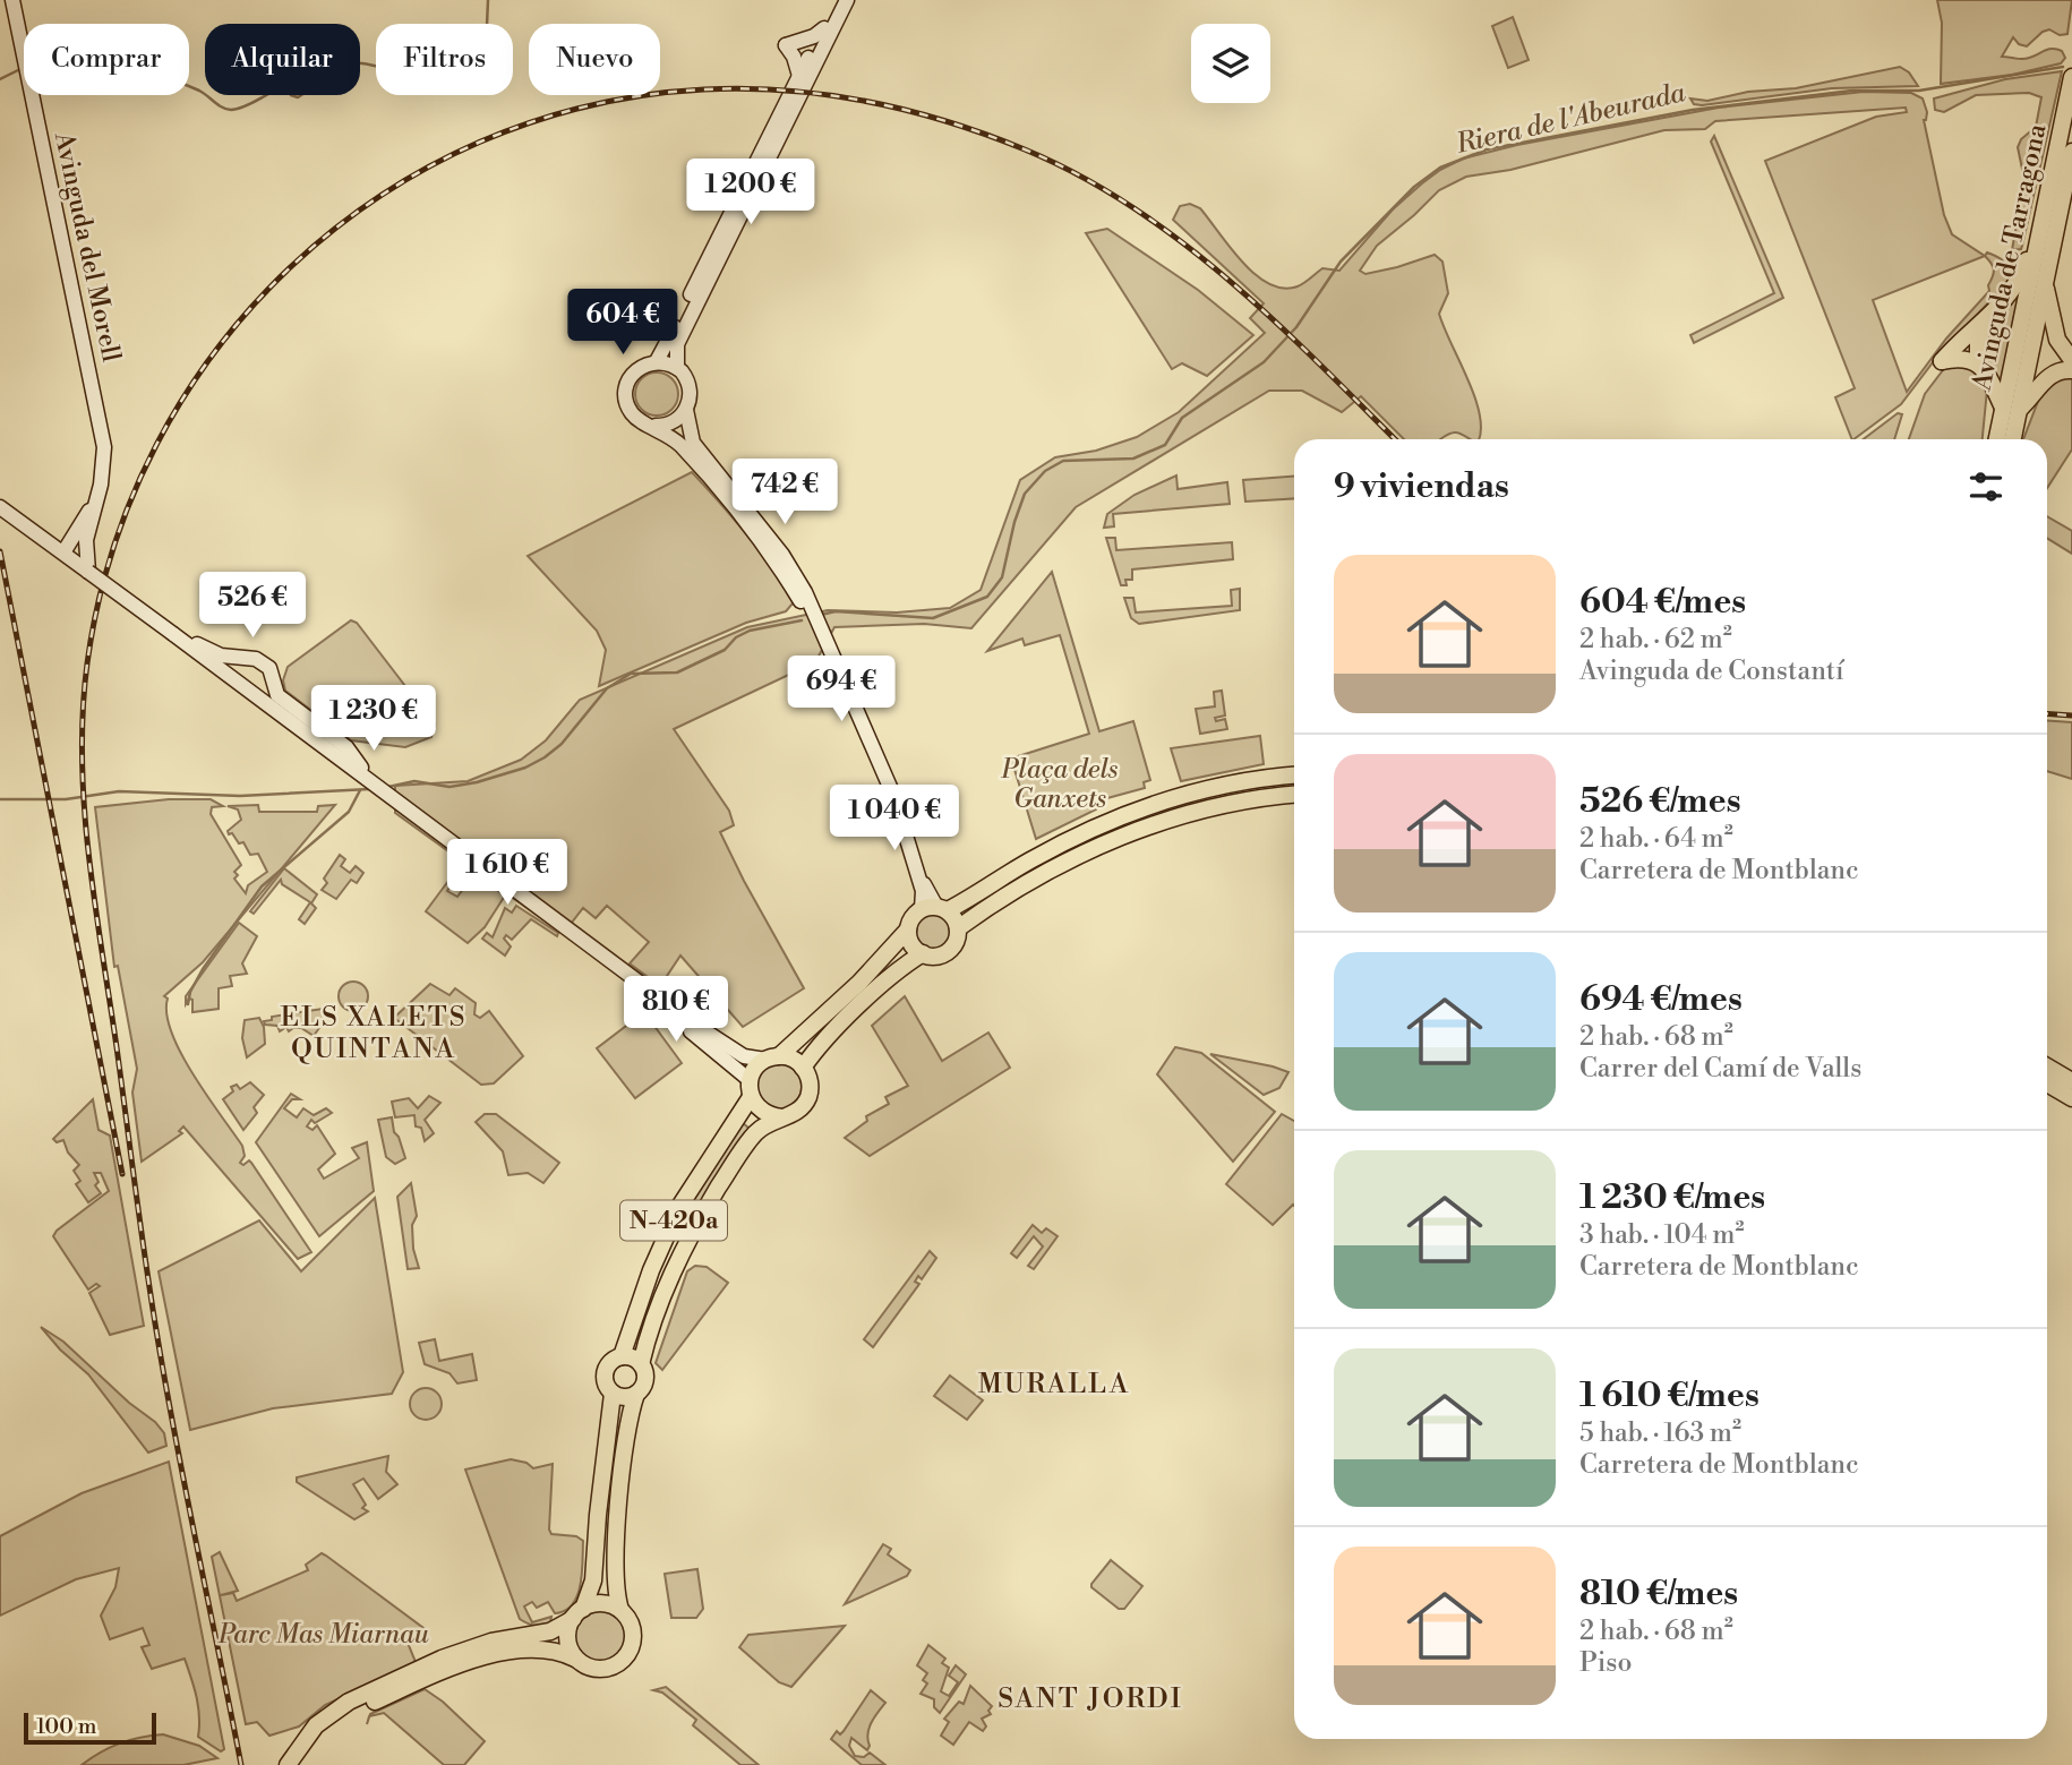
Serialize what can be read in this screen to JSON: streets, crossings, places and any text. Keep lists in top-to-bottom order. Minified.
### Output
{"streets":{"main road":["Avinguda del Morell","Avinguda de Tarragona","N-420a"]},"districts":["ELS XALETS QUINTANA","MURALLA","SANT JORDI"],"water":["Riera de l'Abeurada"],"parks":["Plaça dels Ganxets","Parc Mas Miarnau"],"scale_bar":"100 m","page":{"chip":["Comprar","Alquilar","Filtros","Nuevo"],"price":["1 200 €","604 €","742 €","526 €","694 €","1 230 €","1 040 €","1 610 €","810 €"],"heading":"9 viviendas","list":[{"name":"604 €/mes","note":"2 hab. · 62 m² · Avinguda de Constantí"},{"name":"526 €/mes","note":"2 hab. · 64 m² · Carretera de Montblanc"},{"name":"694 €/mes","note":"2 hab. · 68 m² · Carrer del Camí de Valls"},{"name":"1 230 €/mes","note":"3 hab. · 104 m² · Carretera de Montblanc"},{"name":"1 610 €/mes","note":"5 hab. · 163 m² · Carretera de Montblanc"},{"name":"810 €/mes","note":"2 hab. · 68 m² · Piso"}],"scale":"100 m"}}
